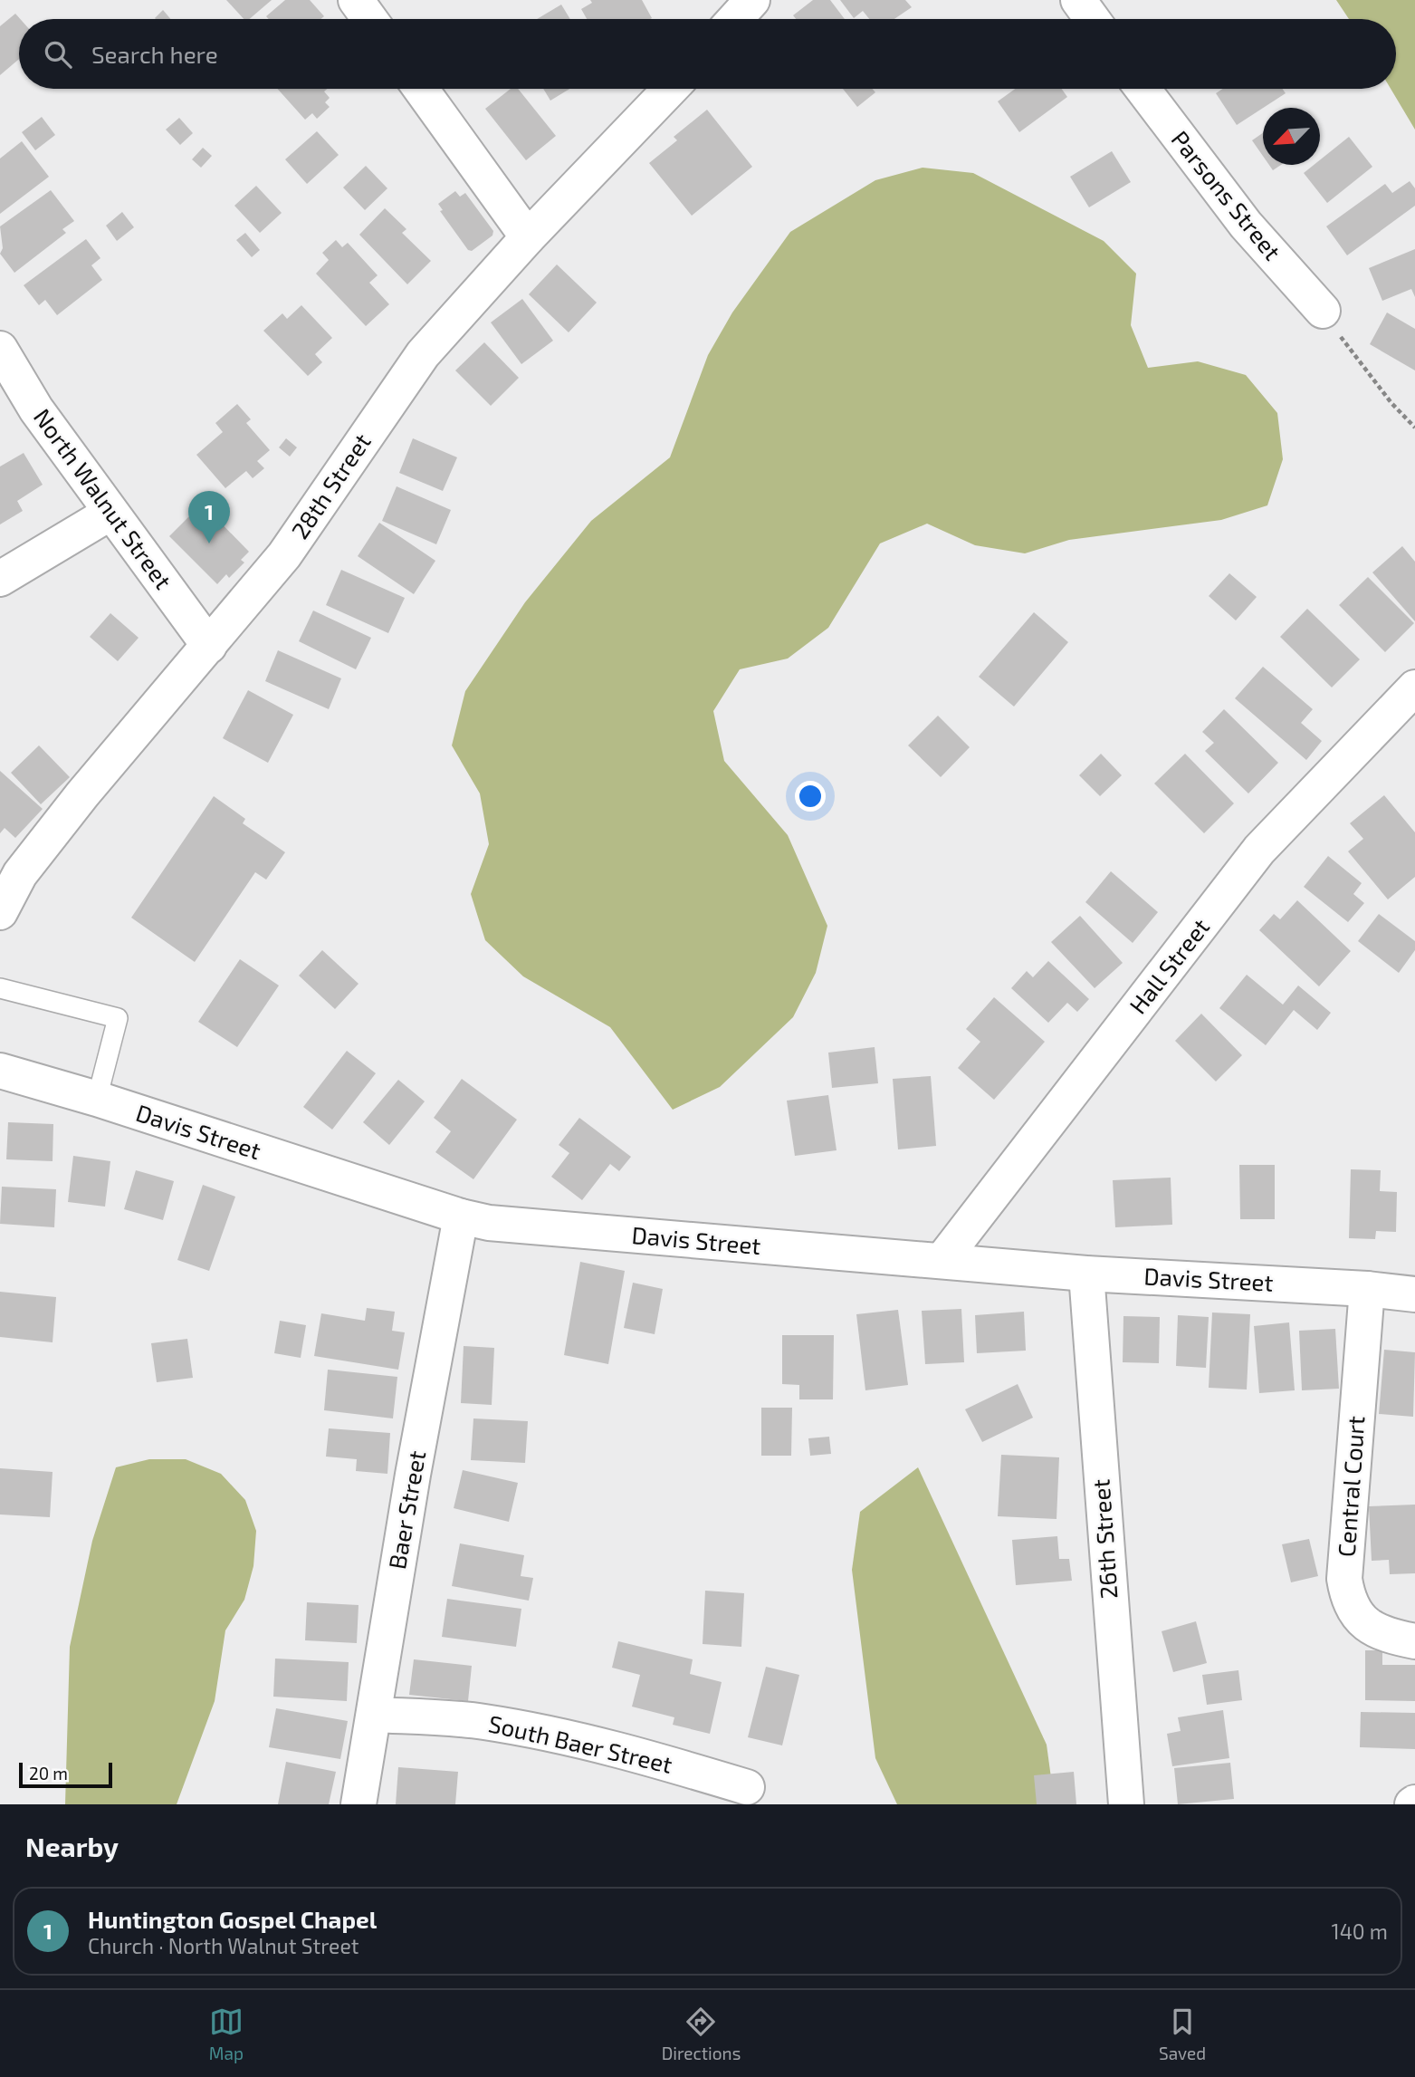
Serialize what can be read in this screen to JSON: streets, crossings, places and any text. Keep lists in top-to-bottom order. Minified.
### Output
{"streets":{"street":["Parsons Street","28th Street","North Walnut Street","Hall Street","Davis Street","Central Court","Baer Street","26th Street","South Baer Street"]},"crossings":[["28th Street","North Walnut Street"],["Hall Street","Davis Street"],["Davis Street","Central Court"],["Davis Street","Baer Street"],["Davis Street","26th Street"],["Baer Street","South Baer Street"]],"scale_bar":"20 m","north":"bottom left","page":{"search":"Search here","pins":"1","scale":"20 m","heading":"Nearby","list":[{"mark":"1","name":"Huntington Gospel Chapel","note":"Church · North Walnut Street","value":"140 m"}],"nav":["Map","Directions","Saved"]}}
